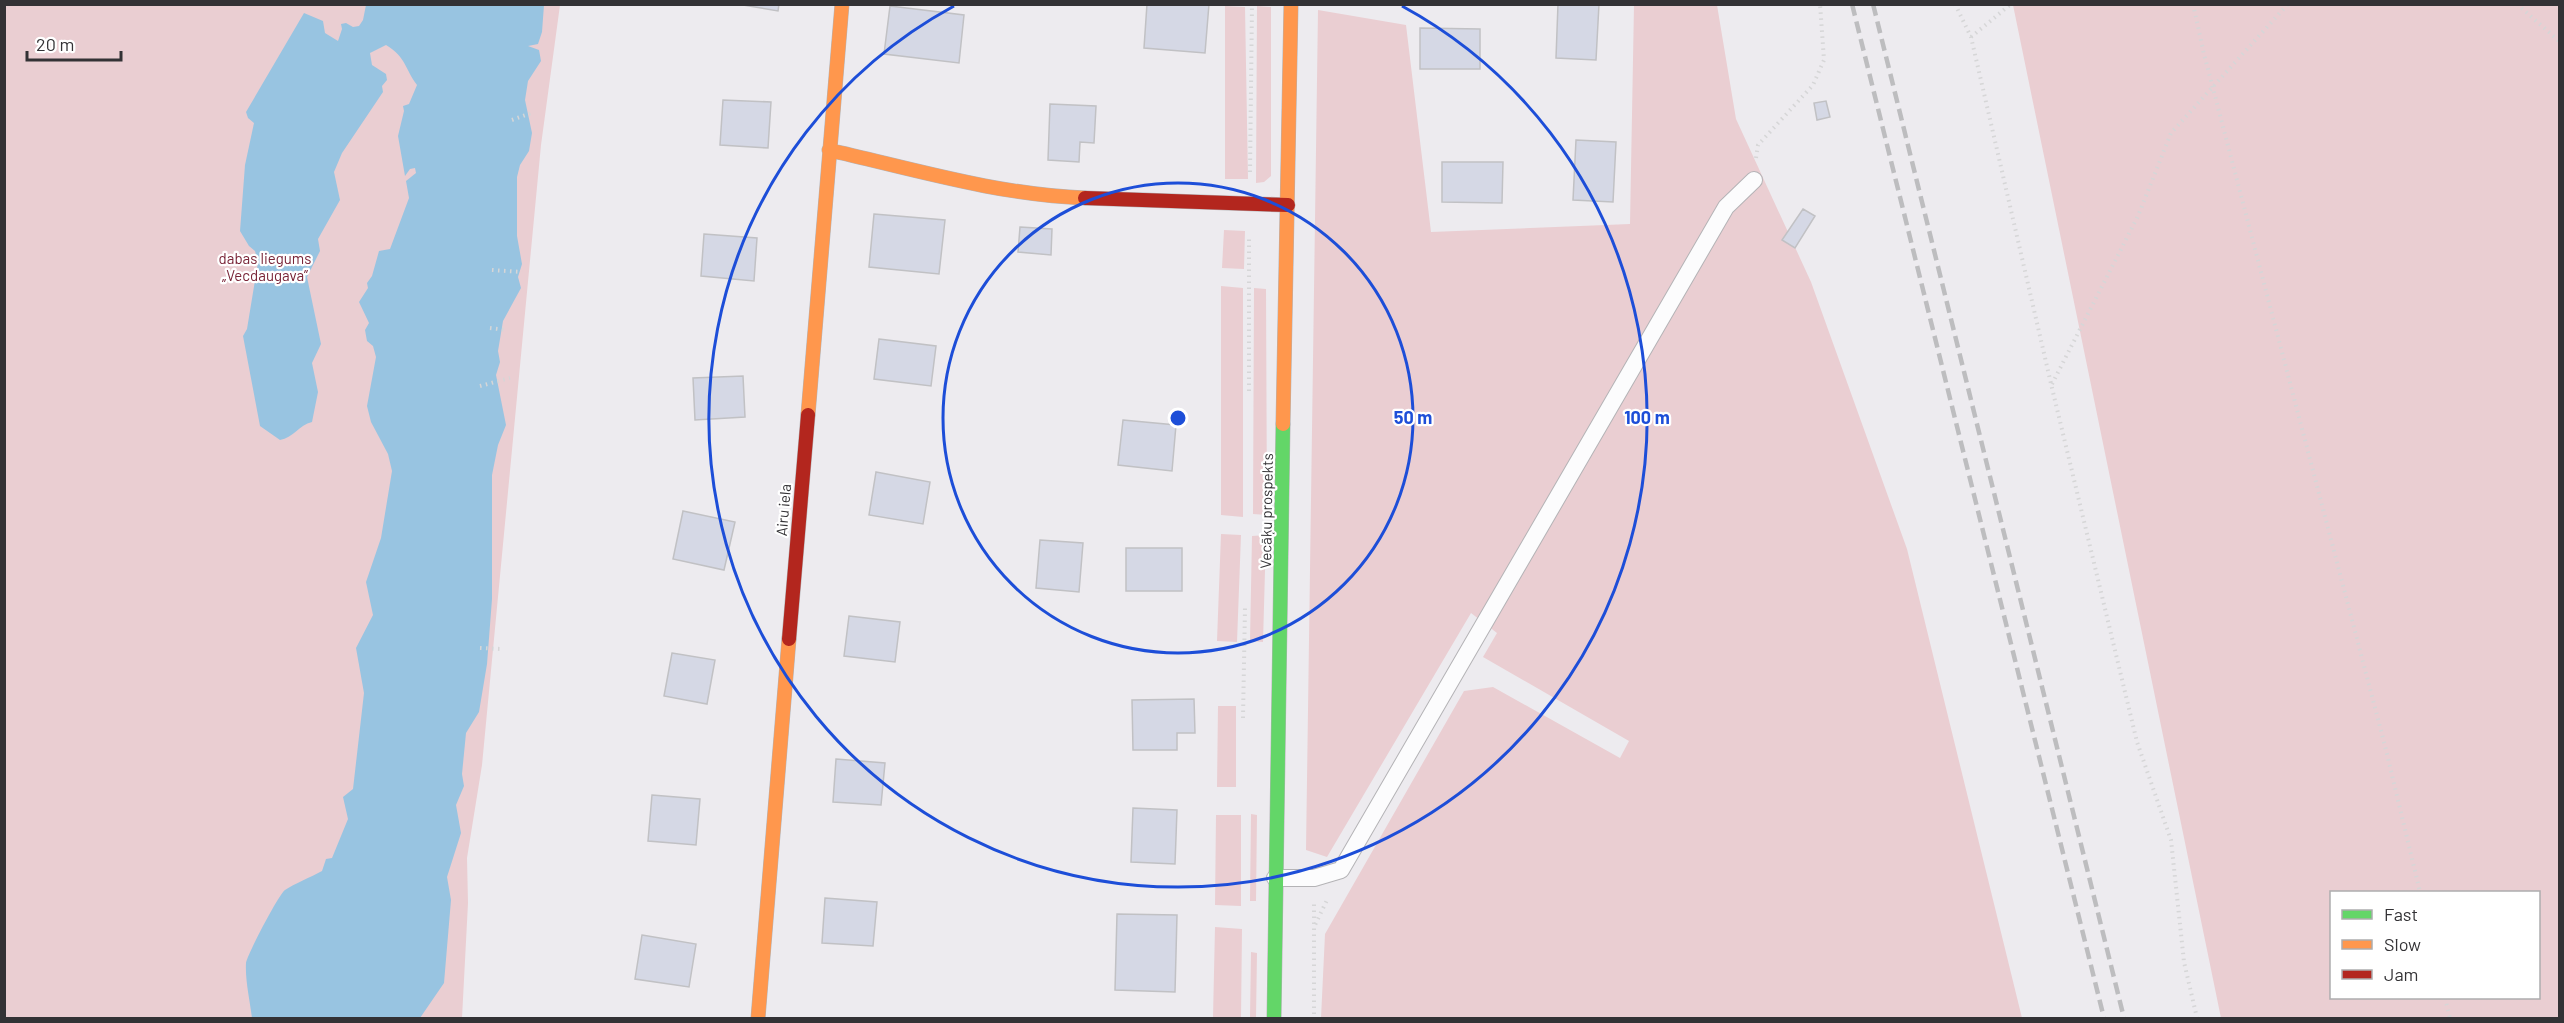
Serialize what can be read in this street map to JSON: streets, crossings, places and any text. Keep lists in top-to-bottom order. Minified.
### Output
{"streets":{"street":["Airu iela","Vecāķu prospekts"]},"parks":["dabas liegums „Vecdaugava”"],"legend":["Fast","Slow","Jam"],"scale_bar":"20 m","rings":["50 m","100 m"]}
